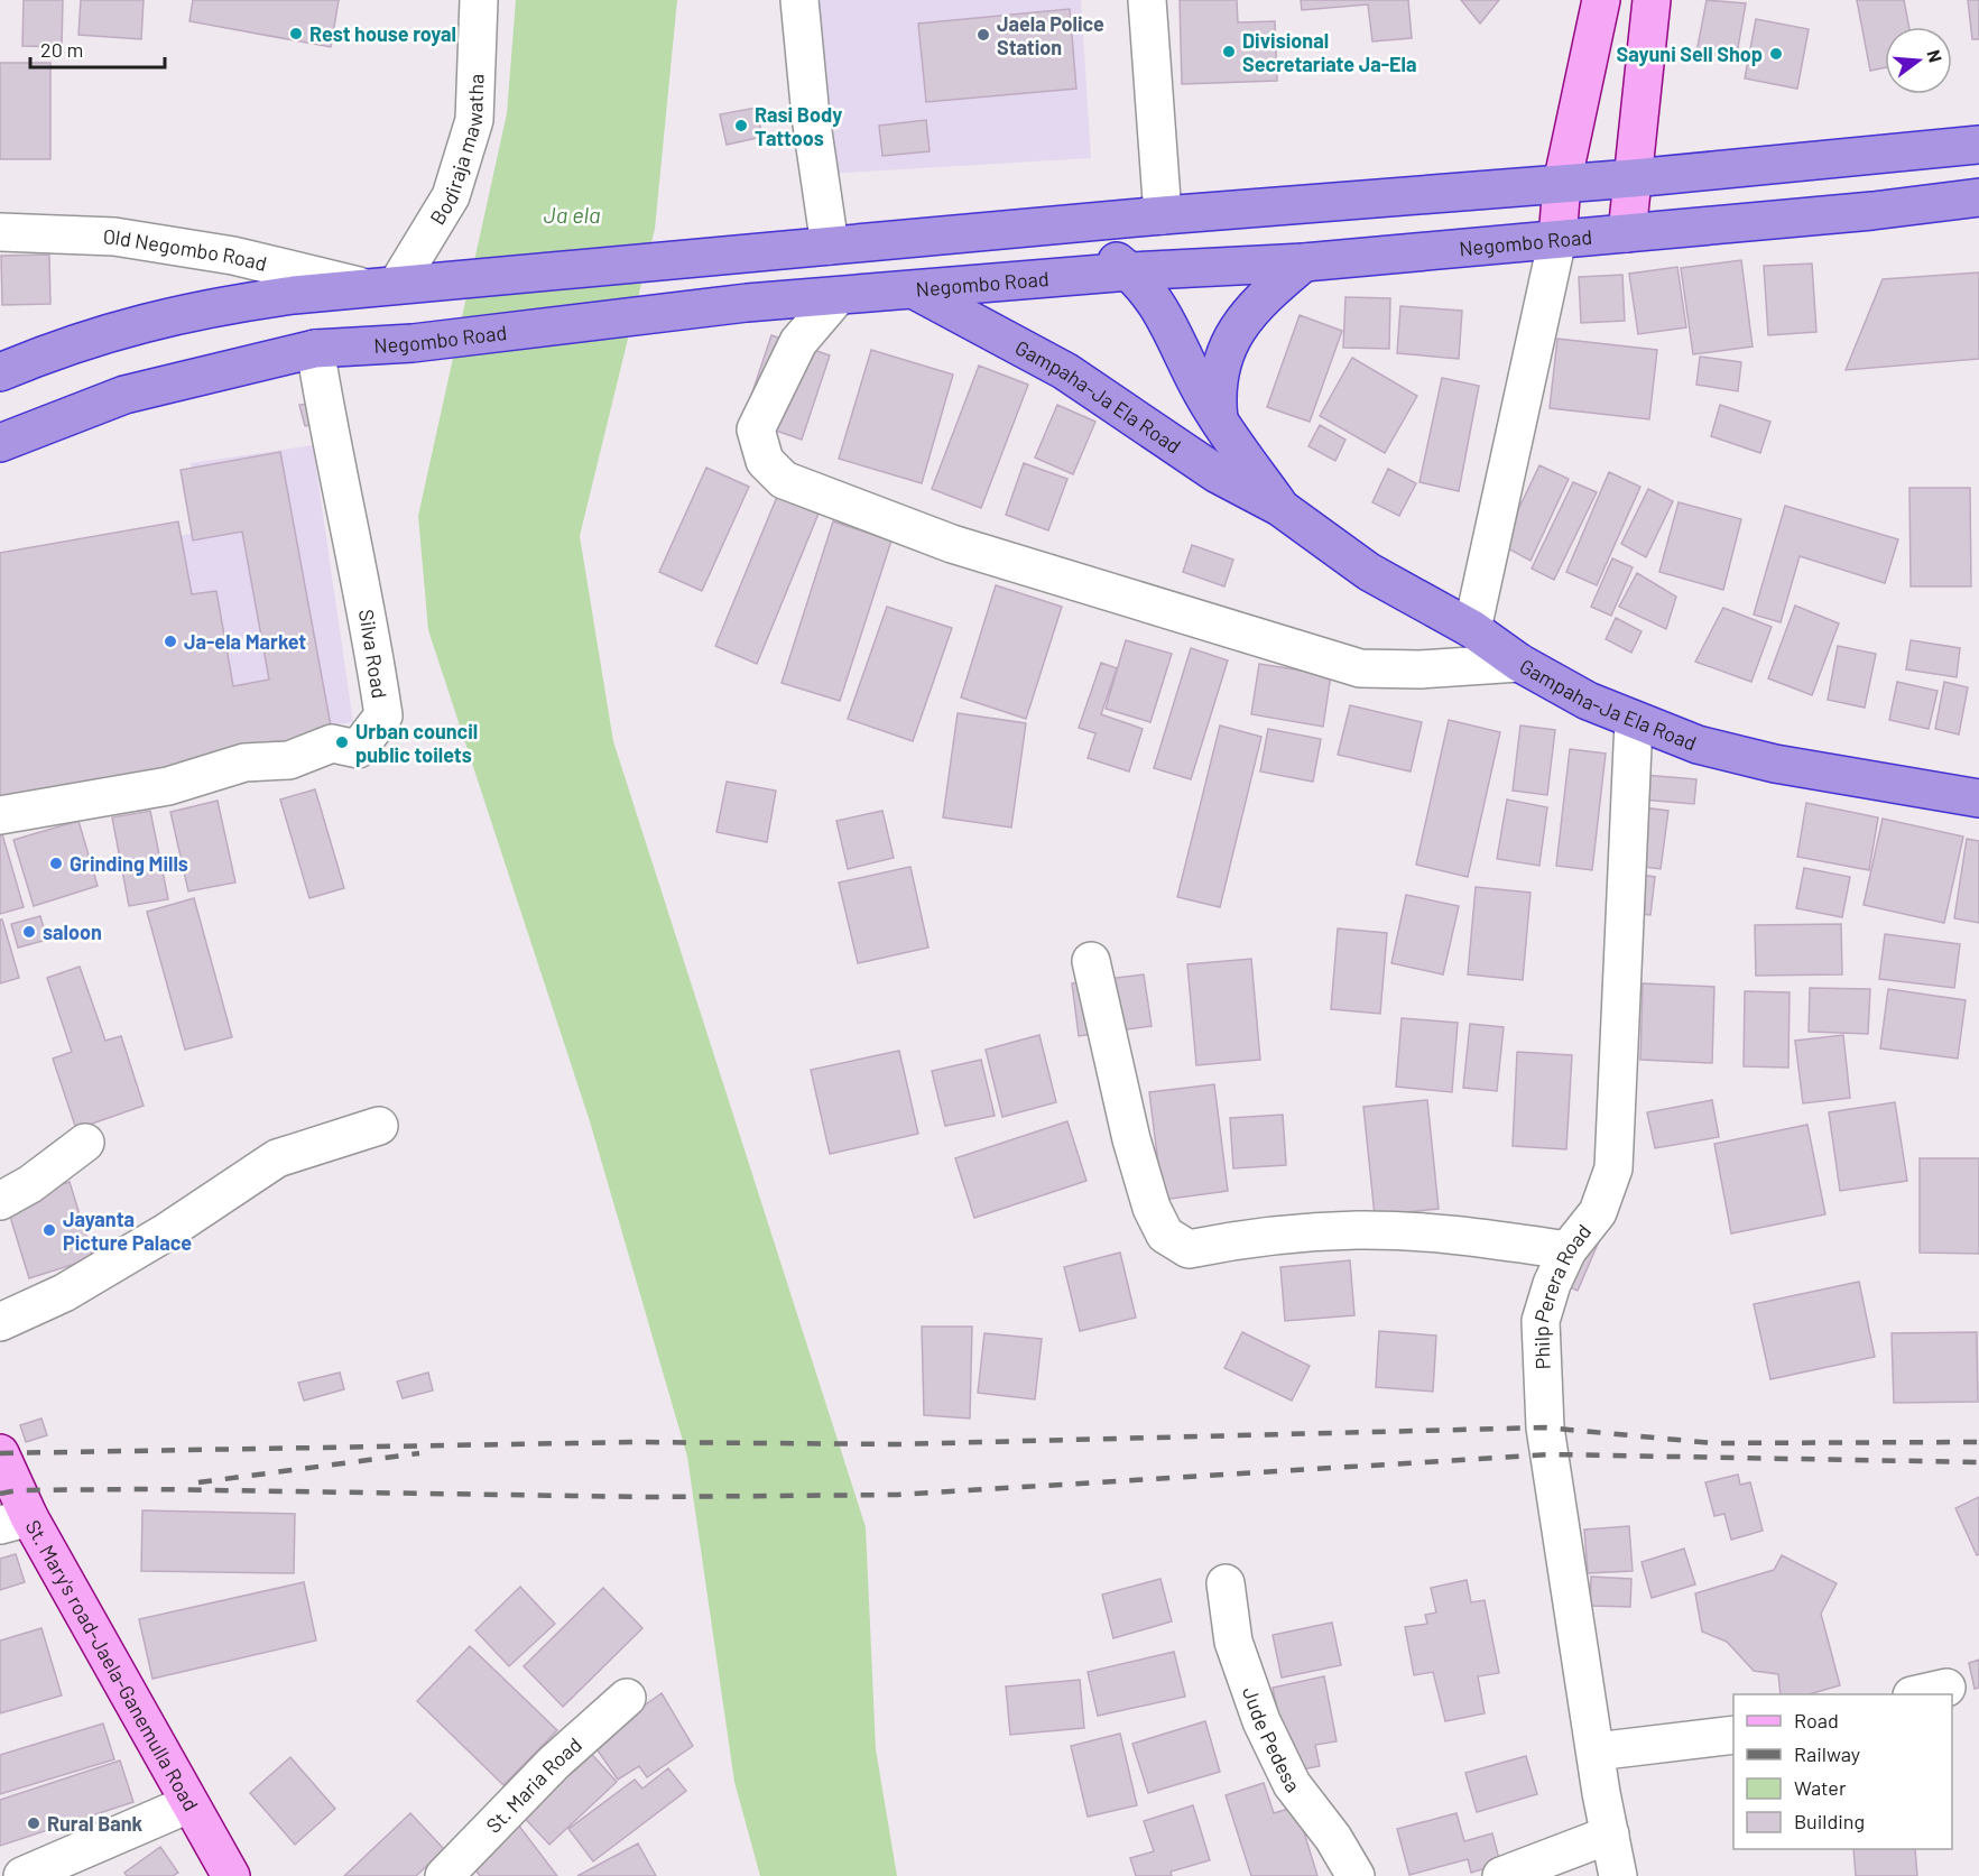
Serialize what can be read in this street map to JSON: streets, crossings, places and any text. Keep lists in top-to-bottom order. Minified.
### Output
{"streets":{"highway":["Negombo Road","Gampaha-Ja Ela Road"],"main road":["St. Mary's road-Jaela-Ganemulla Road"],"street":["Bodiraja mawatha","Old Negombo Road","Silva Road","Philp Perera Road","Jude Pedesa","St. Maria Road"]},"crossings":[["Bodiraja mawatha","Old Negombo Road"],["Negombo Road","Gampaha-Ja Ela Road"],["Negombo Road","Silva Road"],["Gampaha-Ja Ela Road","Philp Perera Road"]],"water":["Ja ela"],"places":["Rest house royal","Jaela Police Station","Divisional Secretariate Ja-Ela","Sayuni Sell Shop","Rasi Body Tattoos","Ja-ela Market","Urban council public toilets","Grinding Mills","saloon","Jayanta Picture Palace","Rural Bank"],"legend":["Road","Railway","Water","Building"],"scale_bar":"20 m","north":"right"}
